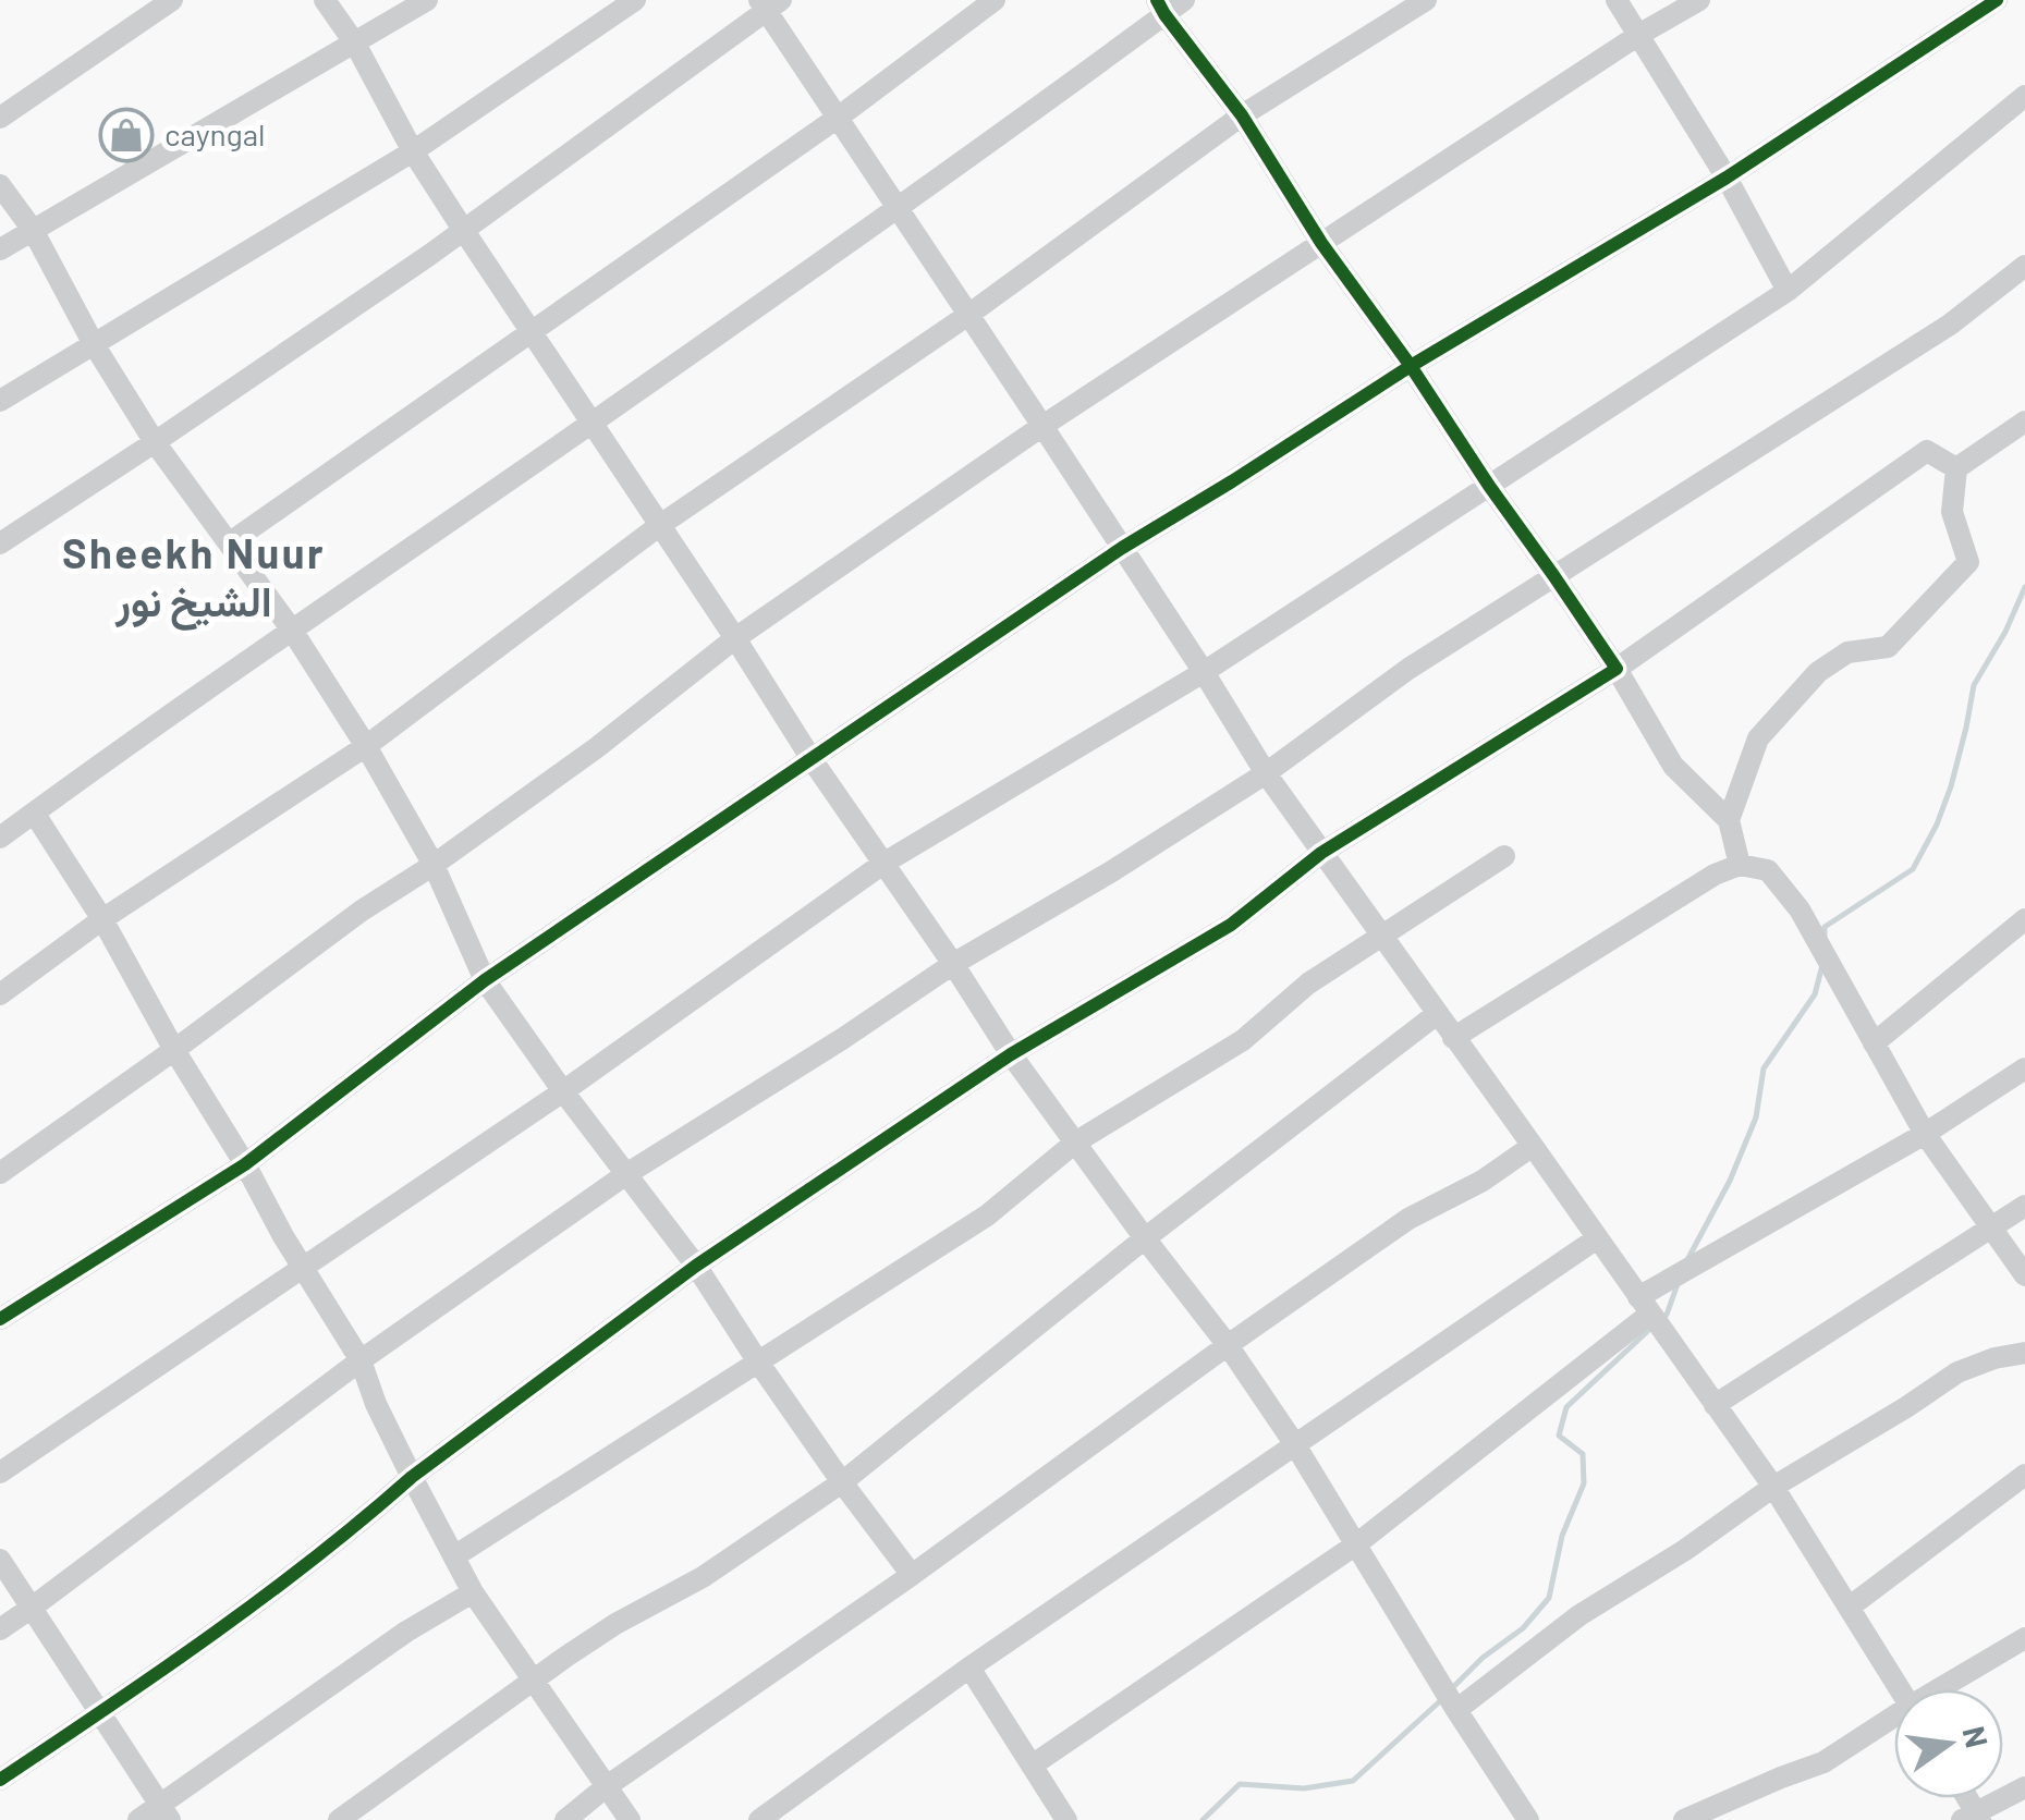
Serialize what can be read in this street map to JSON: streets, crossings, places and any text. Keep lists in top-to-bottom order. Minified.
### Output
{"districts":["Sheekh Nuur الشيخ نور"],"places":{"shop":["cayngal"]},"north":"right"}
